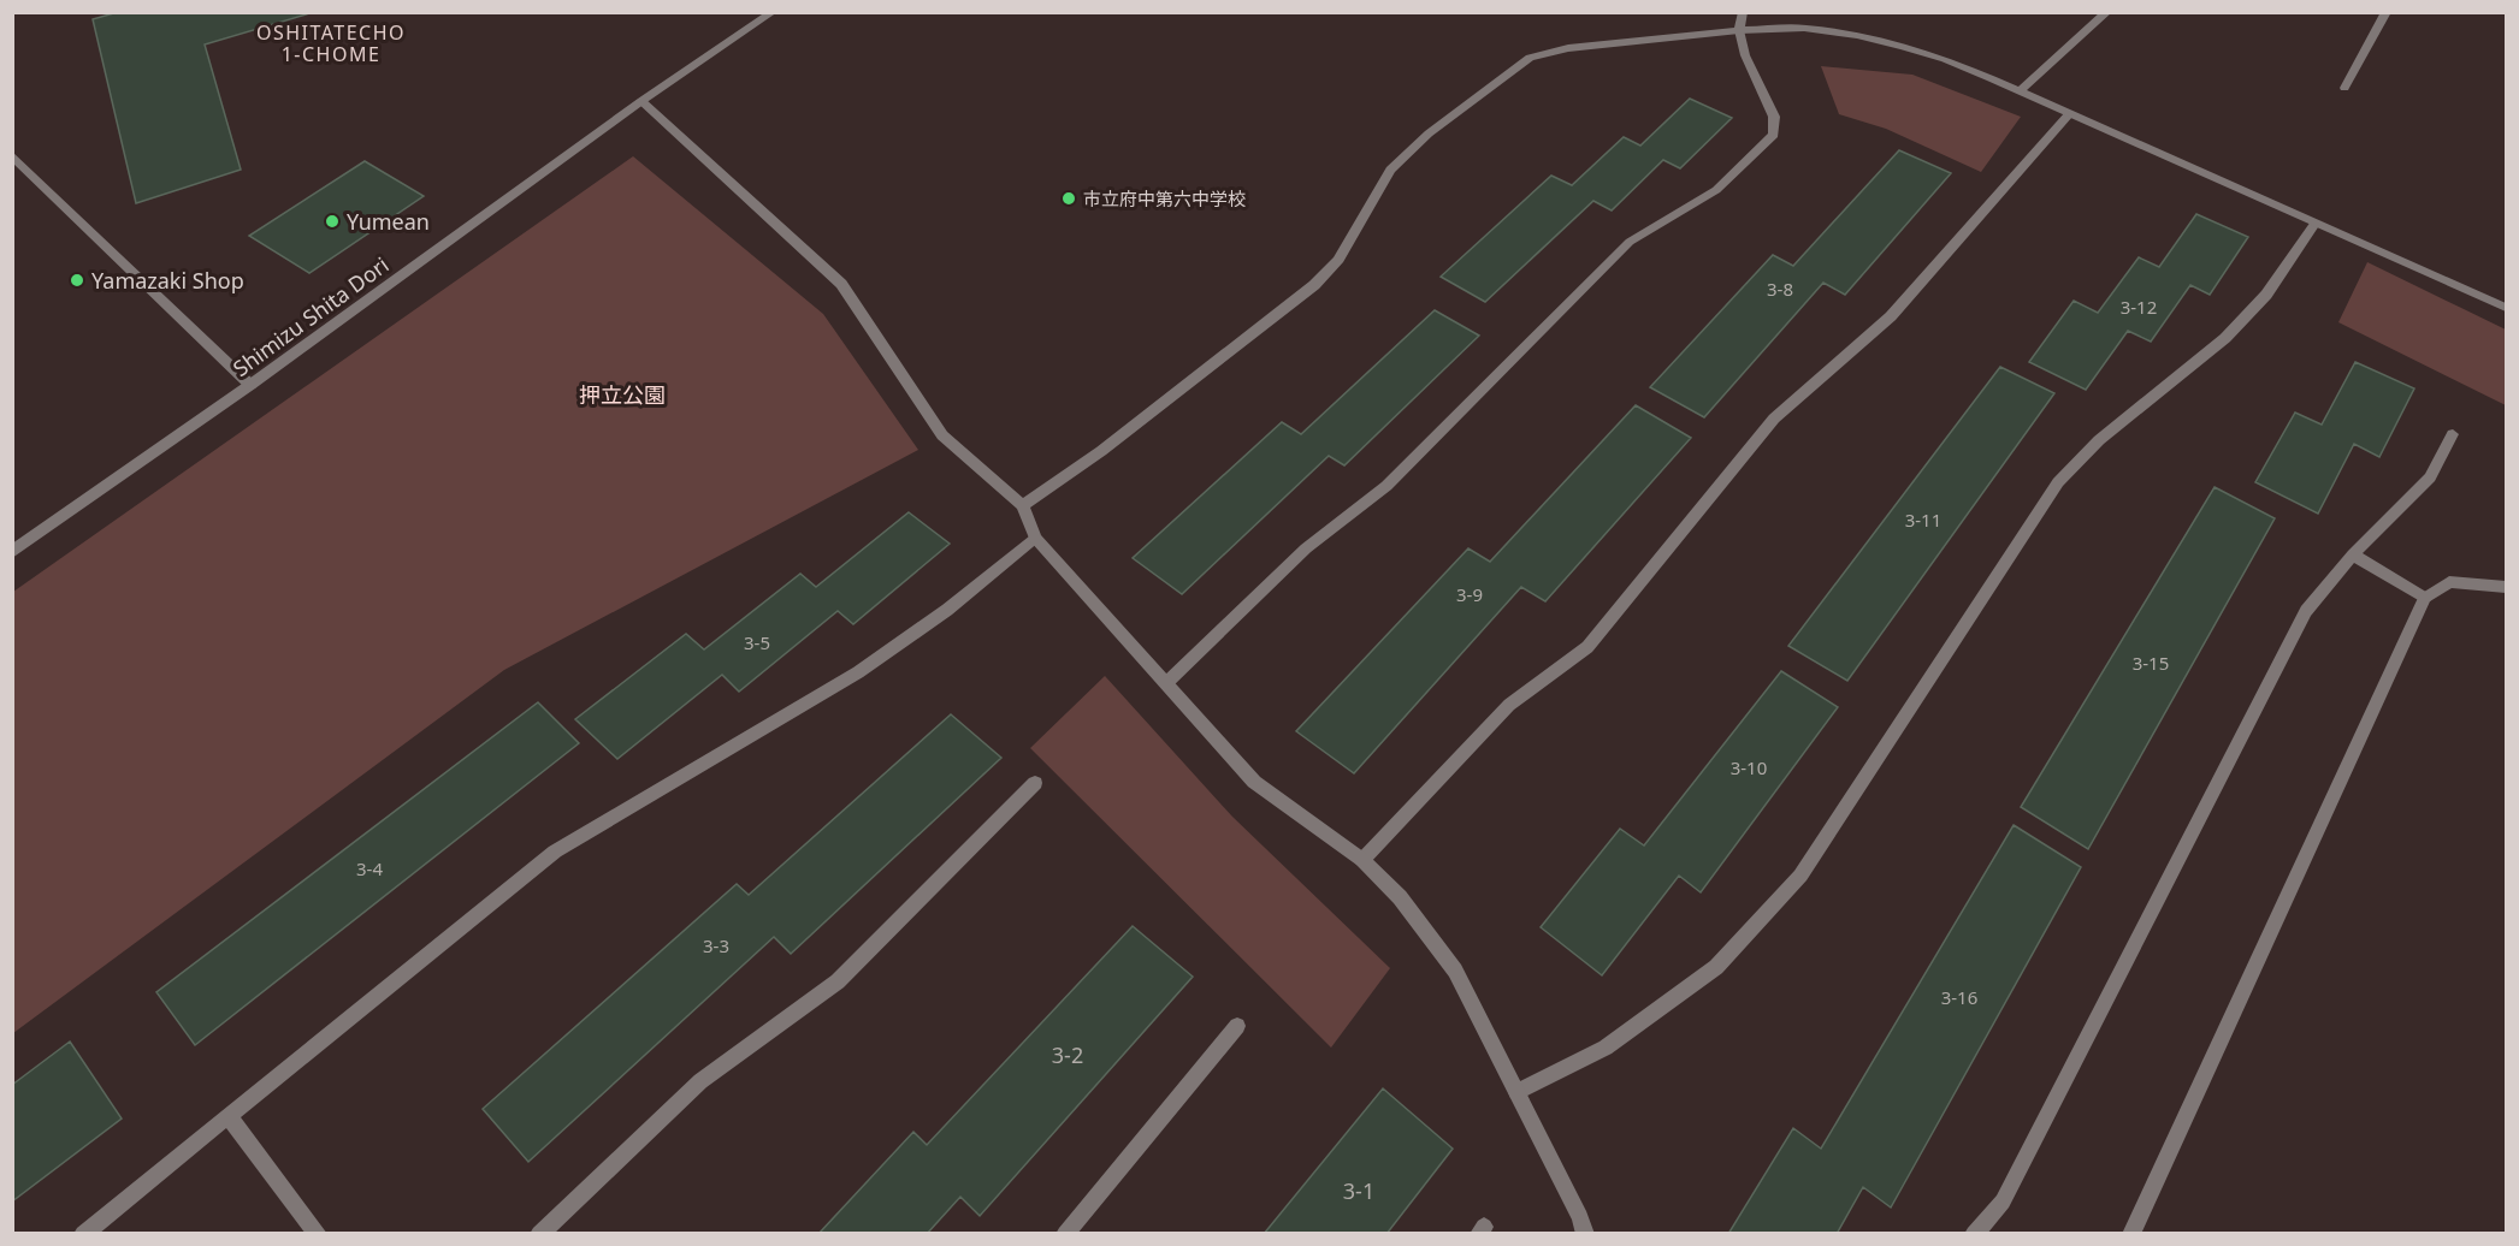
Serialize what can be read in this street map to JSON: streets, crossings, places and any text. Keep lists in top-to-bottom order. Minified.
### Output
{"streets":{"street":["Shimizu Shita Dori"]},"districts":["OSHITATECHO 1-CHOME"],"parks":["押立公園"],"places":["市立府中第六中学校","Yumean","Yamazaki Shop"],"house_numbers":["3-8","3-12","3-11","3-9","3-5","3-15","3-10","3-4","3-3","3-16","3-2","3-1"]}
